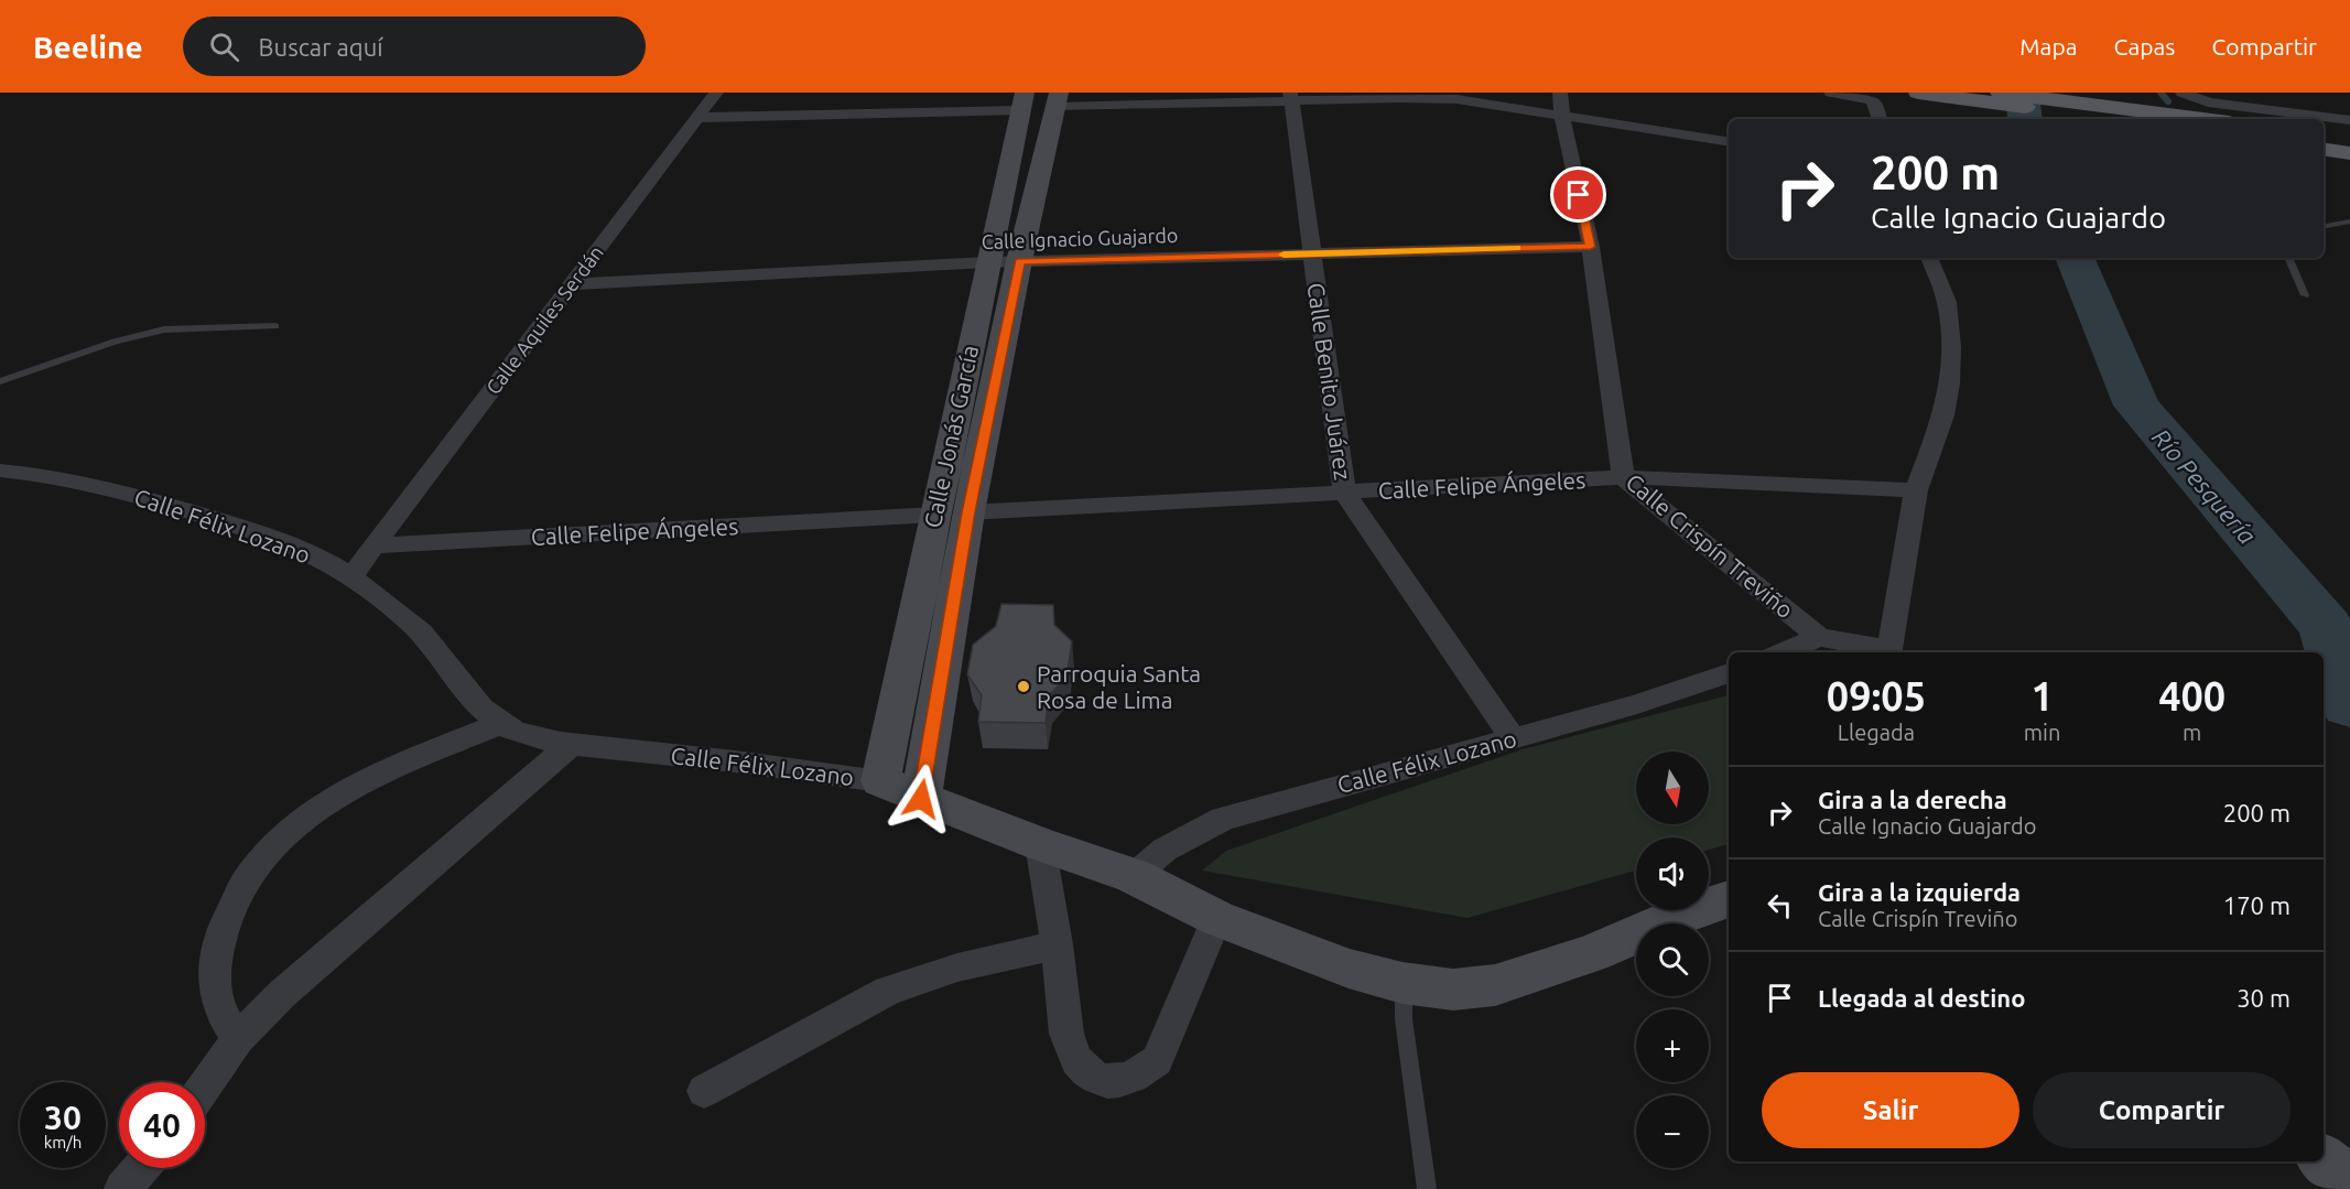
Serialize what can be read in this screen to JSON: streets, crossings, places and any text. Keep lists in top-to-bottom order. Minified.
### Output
{"streets":{"street":["Calle Ignacio Guajardo","Calle Aquiles Serdán","Calle Benito Juárez","Calle Jonás García","Calle Felipe Ángeles","Calle Félix Lozano","Calle Crispín Treviño"]},"crossings":[["Calle Ignacio Guajardo","Calle Aquiles Serdán"],["Calle Ignacio Guajardo","Calle Benito Juárez"],["Calle Ignacio Guajardo","Calle Jonás García"],["Calle Ignacio Guajardo","Calle Crispín Treviño"],["Calle Aquiles Serdán","Calle Felipe Ángeles"],["Calle Benito Juárez","Calle Felipe Ángeles"],["Calle Benito Juárez","Calle Félix Lozano"],["Calle Jonás García","Calle Felipe Ángeles"],["Calle Jonás García","Calle Félix Lozano"],["Calle Felipe Ángeles","Calle Crispín Treviño"]],"water":["Río Pesquería"],"places":["Parroquia Santa Rosa de Lima"],"north":"bottom","page":{"header":"Beeline","search":"Buscar aquí","nav":["Mapa","Capas","Compartir"],"turn":["200 m","Calle Ignacio Guajardo"],"eta":["09:05","Llegada","1","min","400","m"],"map_buttons":["+","−"],"list":[{"name":"Gira a la derecha","note":"Calle Ignacio Guajardo","value":"200 m"},{"name":"Gira a la izquierda","note":"Calle Crispín Treviño","value":"170 m"},{"name":"Llegada al destino","value":"30 m"}],"buttons":["Salir","Compartir"],"speed":"30 km/h","limit":"40"}}
